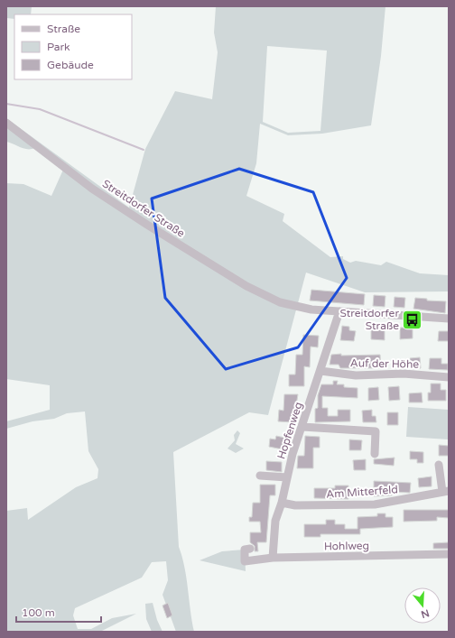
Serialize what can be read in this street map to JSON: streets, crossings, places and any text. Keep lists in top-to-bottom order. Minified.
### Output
{"streets":{"street":["Streitdorfer Straße","Auf der Höhe","Hopfenweg","Am Mitterfeld","Hohlweg"]},"crossings":[["Streitdorfer Straße","Hopfenweg"],["Auf der Höhe","Hopfenweg"],["Hopfenweg","Am Mitterfeld"],["Hopfenweg","Hohlweg"]],"places":{"bus stop":["Streitdorfer Straße"]},"legend":["Straße","Park","Gebäude"],"scale_bar":"100 m","north":"bottom"}
